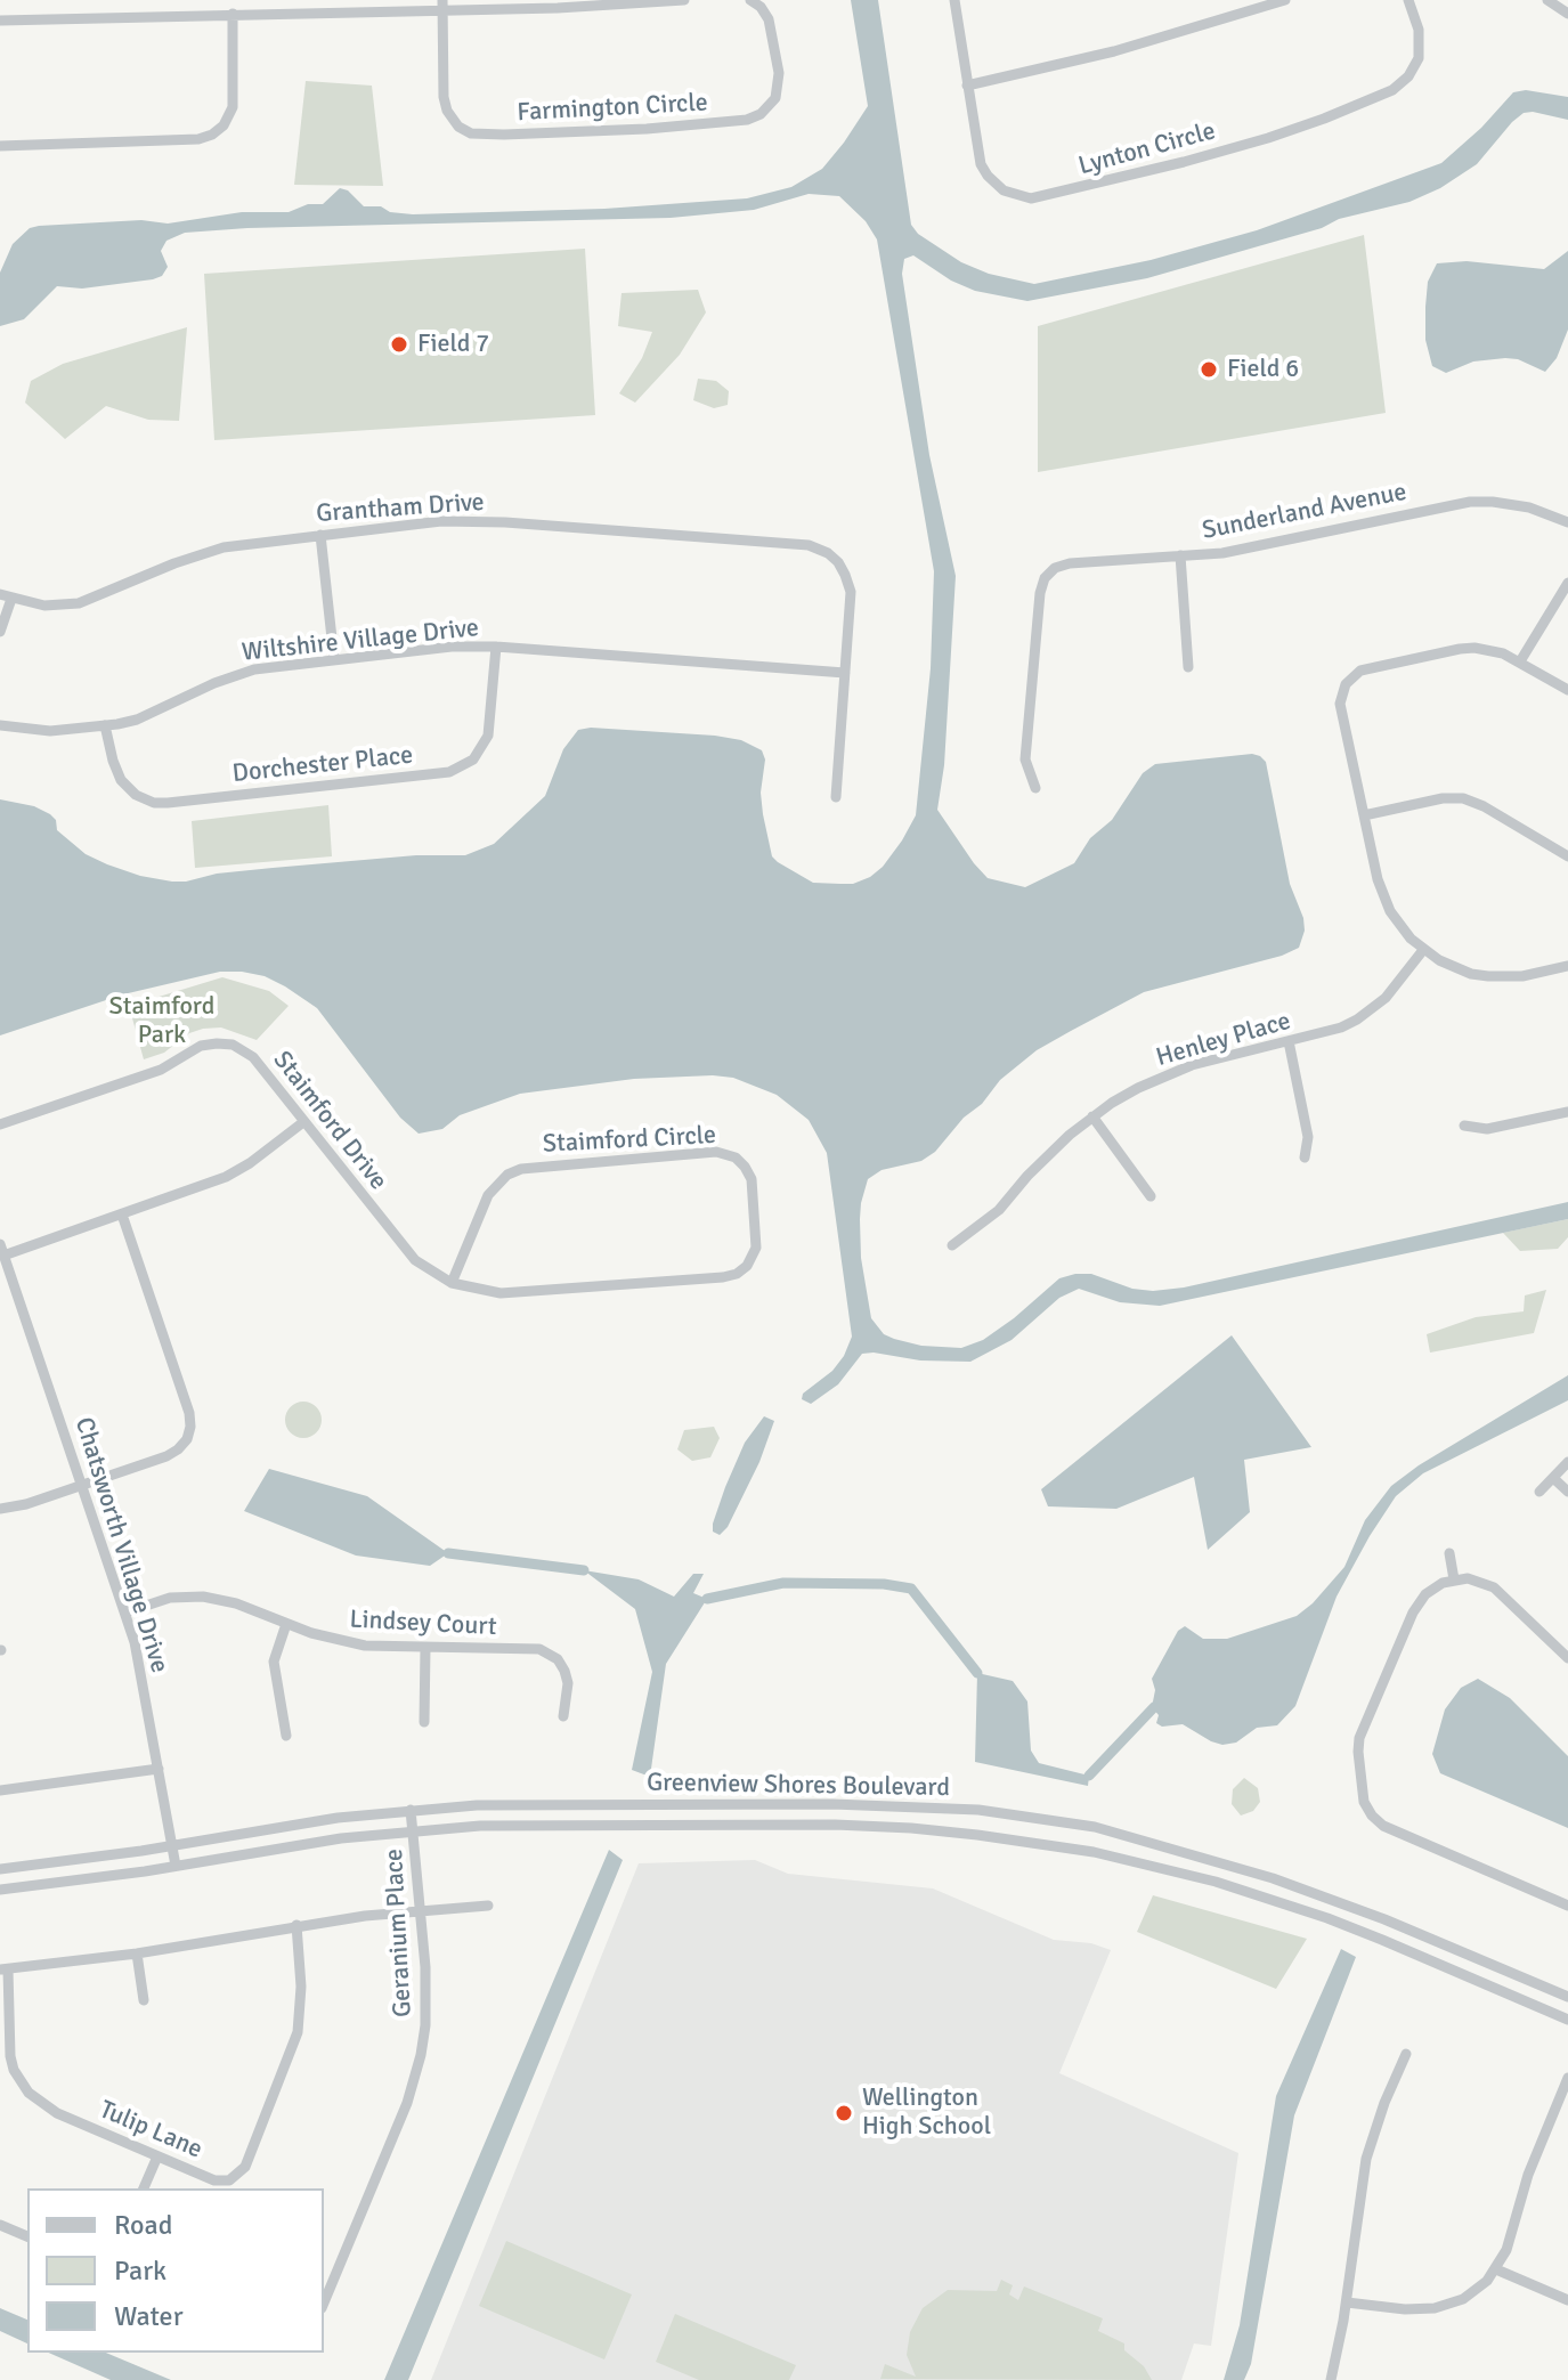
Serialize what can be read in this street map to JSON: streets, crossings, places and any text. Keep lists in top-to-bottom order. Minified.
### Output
{"streets":{"street":["Farmington Circle","Lynton Circle","Grantham Drive","Sunderland Avenue","Wiltshire Village Drive","Dorchester Place","Henley Place","Staimford Drive","Staimford Circle","Chatsworth Village Drive","Lindsey Court","Greenview Shores Boulevard","Geranium Place","Tulip Lane"]},"crossings":[["Grantham Drive","Wiltshire Village Drive"],["Wiltshire Village Drive","Dorchester Place"],["Staimford Drive","Staimford Circle"],["Chatsworth Village Drive","Lindsey Court"],["Chatsworth Village Drive","Greenview Shores Boulevard"],["Greenview Shores Boulevard","Geranium Place"]],"parks":["Staimford Park"],"places":["Field 7","Field 6","Wellington High School"],"legend":["Road","Park","Water"]}
